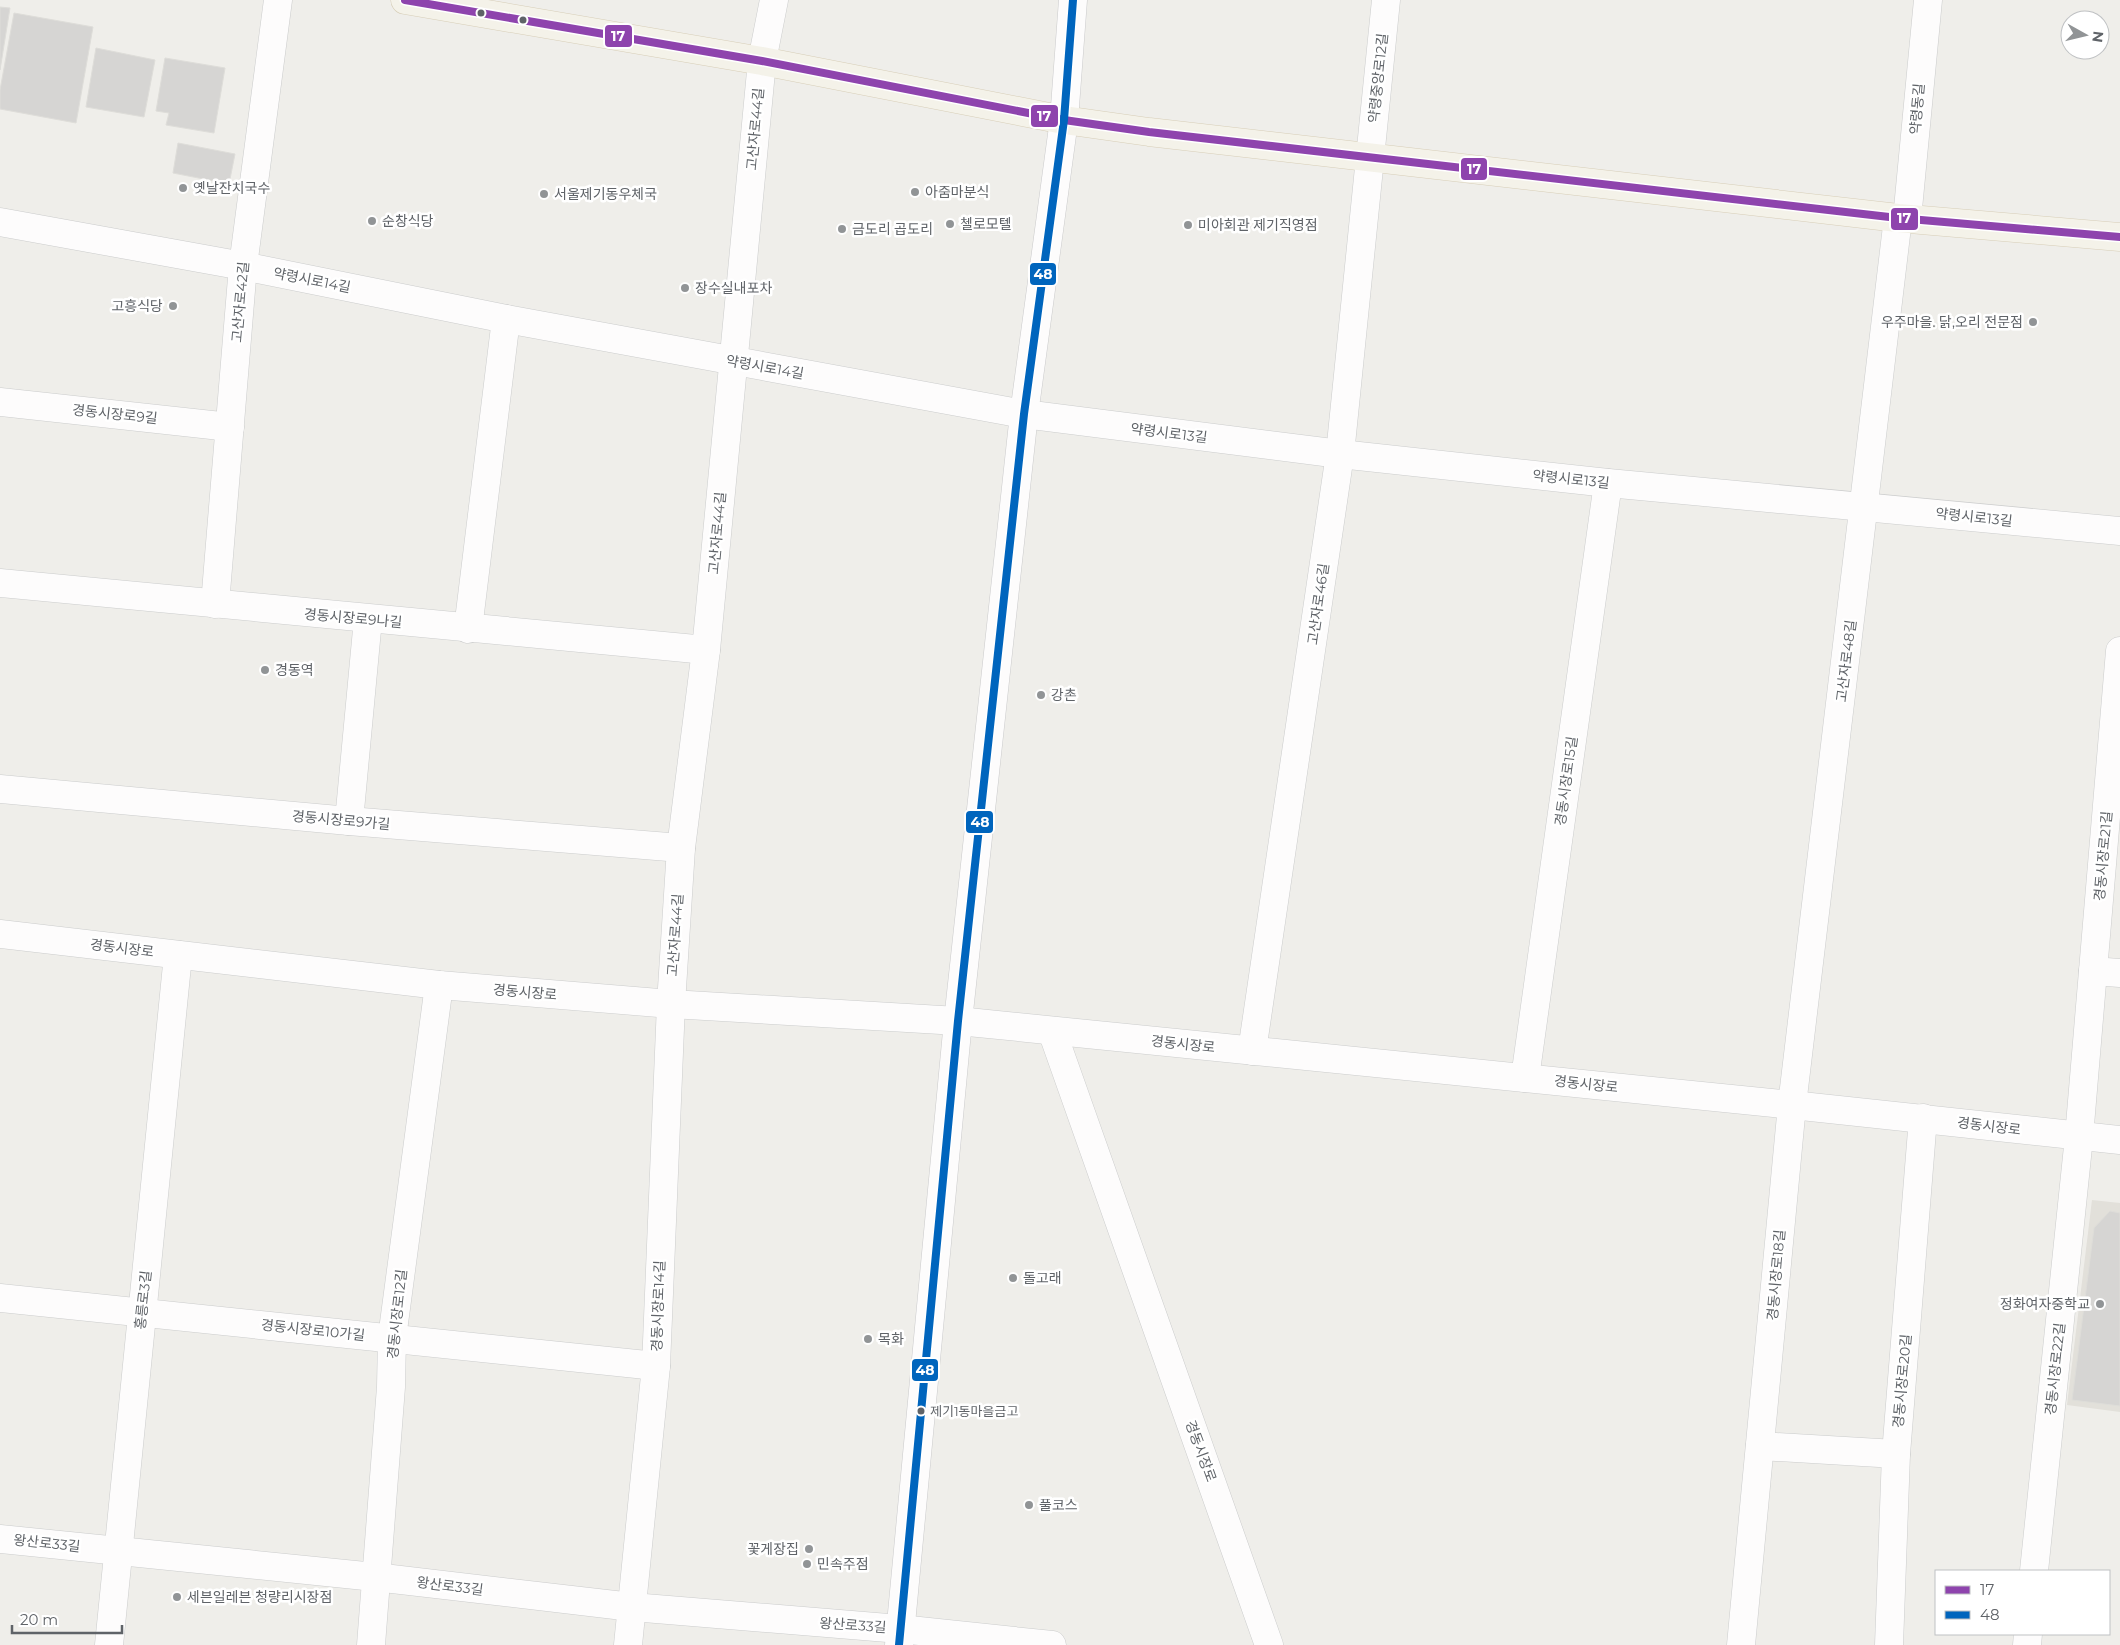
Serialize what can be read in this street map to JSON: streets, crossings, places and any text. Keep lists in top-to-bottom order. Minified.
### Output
{"streets":{"street":["약령중앙로12길","약령동길","고산자로44길","약령시로14길","고산자로42길","경동시장로9길","약령시로13길","고산자로46길","경동시장로9나길","고산자로48길","경동시장로15길","경동시장로9가길","경동시장로21길","경동시장로","경동시장로18길","홍릉로3길","경동시장로14길","경동시장로12길","경동시장로10가길","경동시장로22길","경동시장로20길","왕산로33길"]},"crossings":[["약령중앙로12길","고산자로46길"],["약령동길","고산자로48길"],["고산자로44길","약령시로14길"],["고산자로44길","경동시장로9나길"],["고산자로44길","경동시장로9가길"],["고산자로44길","경동시장로"],["고산자로44길","경동시장로14길"],["약령시로14길","고산자로42길"],["약령시로14길","약령시로13길"],["고산자로42길","경동시장로9길"],["고산자로42길","경동시장로9나길"],["약령시로13길","고산자로46길"],["약령시로13길","고산자로48길"],["약령시로13길","경동시장로15길"],["고산자로46길","경동시장로"],["고산자로48길","경동시장로"],["고산자로48길","경동시장로18길"],["경동시장로15길","경동시장로"],["경동시장로21길","경동시장로"],["경동시장로21길","경동시장로22길"],["경동시장로","경동시장로18길"],["경동시장로","홍릉로3길"],["경동시장로","경동시장로14길"],["경동시장로","경동시장로12길"],["경동시장로","경동시장로22길"],["경동시장로","경동시장로20길"],["홍릉로3길","경동시장로10가길"],["홍릉로3길","왕산로33길"],["경동시장로14길","경동시장로10가길"],["경동시장로14길","왕산로33길"],["경동시장로12길","경동시장로10가길"],["경동시장로12길","왕산로33길"]],"places":["옛날잔치국수","아줌마분식","서울제기동우체국","순창식당","첼로모텔","미아회관 제기직영점","금도리 곱도리","장수실내포차","고흥식당","우주마을. 닭,오리 전문점","경동역","강촌","돌고래","정화여자중학교","목화","제기1동마을금고","풀코스","꽃게장집","민속주점","세븐일레븐 청량리시장점"],"lines":["transit line 17","transit line 48"],"legend":["17","48"],"scale_bar":"20 m","north":"right"}
